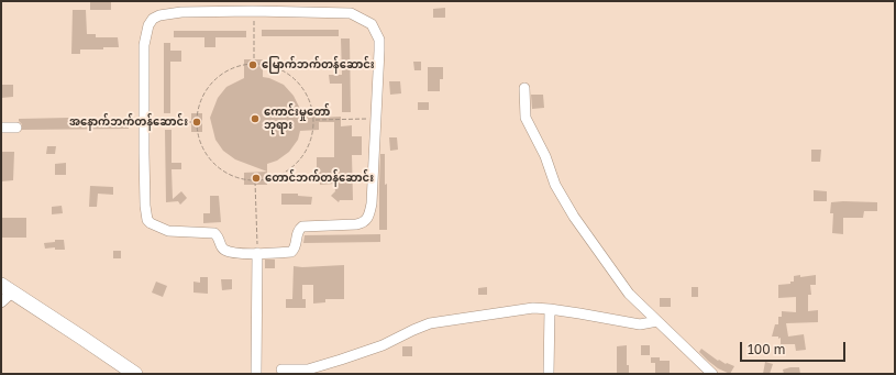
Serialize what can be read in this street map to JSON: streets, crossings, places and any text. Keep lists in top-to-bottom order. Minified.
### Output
{"places":["မြောက်ဘက်တန်ဆောင်း","ကောင်းမှုတော် ဘုရား","အနောက်ဘက်တန်ဆောင်း","တောင်ဘက်တန်ဆောင်း"],"scale_bar":"100 m"}
